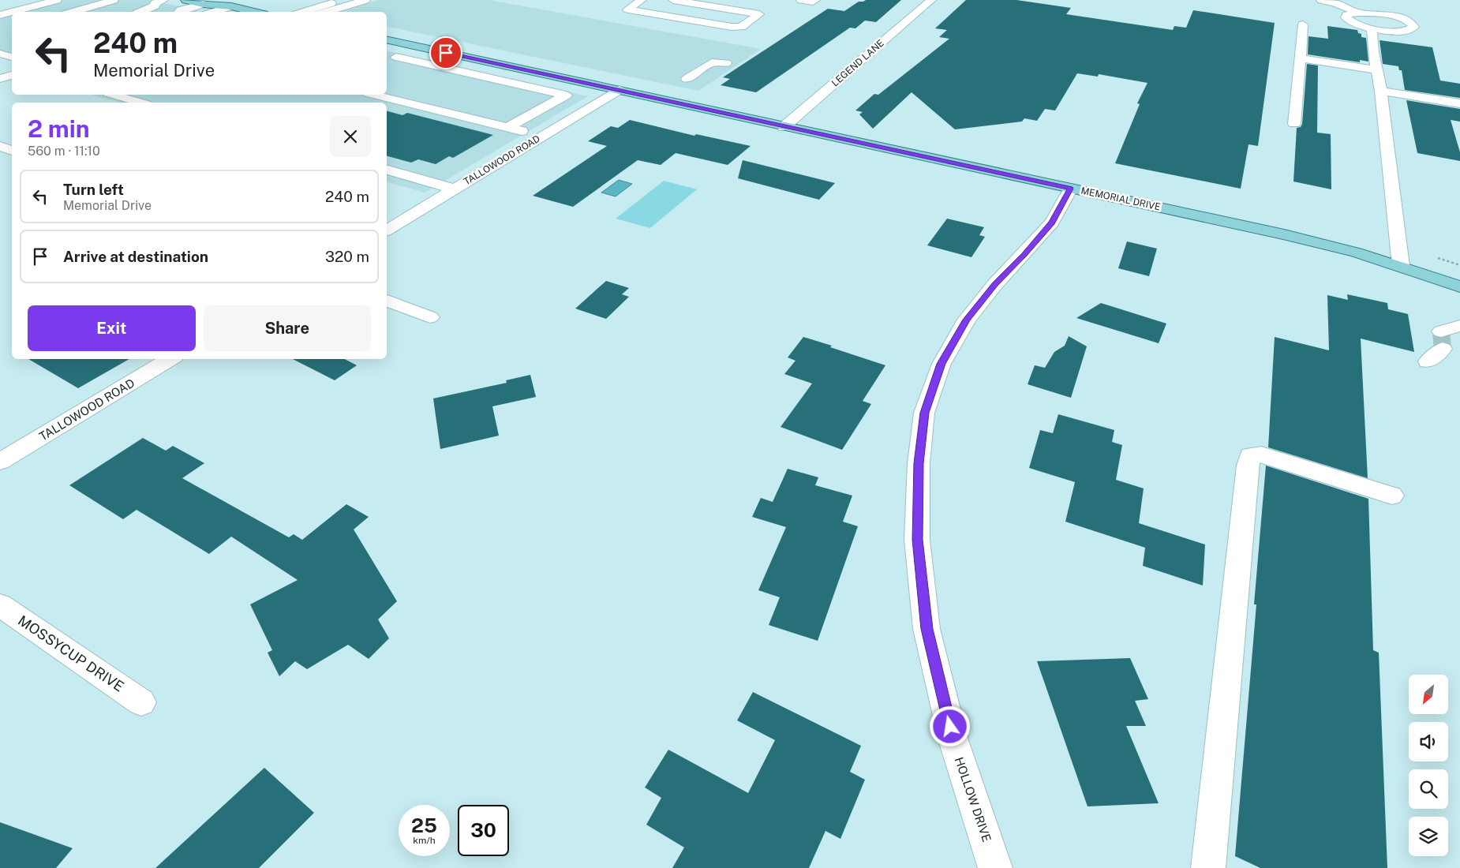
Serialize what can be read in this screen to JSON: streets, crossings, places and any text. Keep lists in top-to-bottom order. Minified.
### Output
{"streets":{"main road":["MEMORIAL DRIVE"],"street":["LEGEND LANE","TALLOWOOD ROAD","MOSSYCUP DRIVE","HOLLOW DRIVE"]},"crossings":[["LEGEND LANE","MEMORIAL DRIVE"],["TALLOWOOD ROAD","MEMORIAL DRIVE"],["MEMORIAL DRIVE","HOLLOW DRIVE"]],"north":"bottom left","page":{"turn":["240 m","Memorial Drive"],"heading":["2 min","560 m · 11:10"],"list":[{"name":"Turn left","note":"Memorial Drive","value":"240 m"},{"name":"Arrive at destination","value":"320 m"}],"buttons":["Exit","Share"],"speed":"25 km/h","limit":"30"}}
